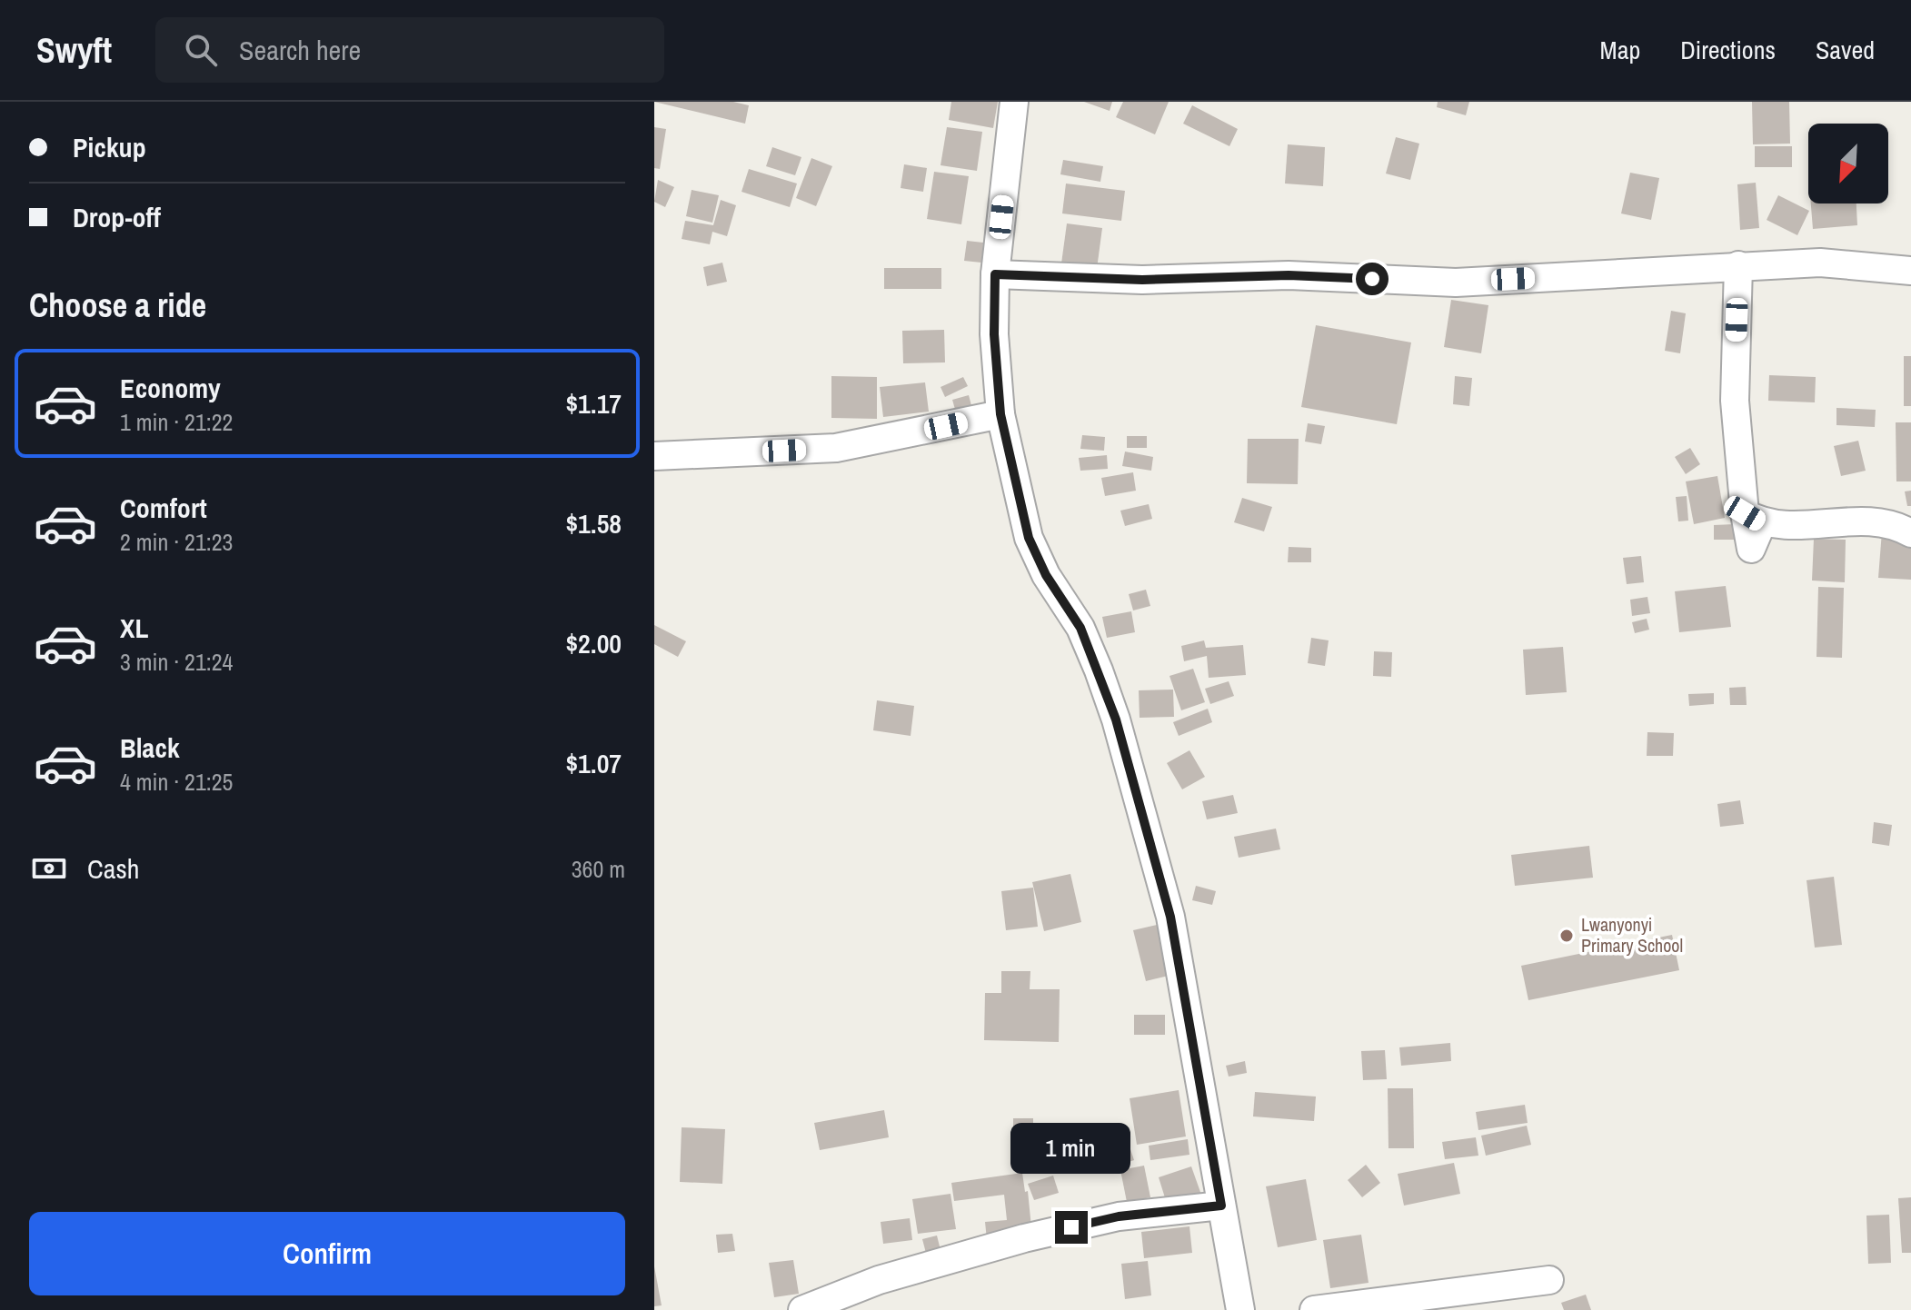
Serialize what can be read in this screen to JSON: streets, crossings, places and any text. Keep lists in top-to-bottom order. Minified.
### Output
{"places":["Lwanyonyi Primary School"],"north":"bottom left","page":{"header":"Swyft","search":"Search here","nav":["Map","Directions","Saved"],"banner":["Pickup","Drop-off"],"heading":"Choose a ride","list":[{"name":"Economy","note":"1 min · 21:22","value":"$1.17"},{"name":"Comfort","note":"2 min · 21:23","value":"$1.58"},{"name":"XL","note":"3 min · 21:24","value":"$2.00"},{"name":"Black","note":"4 min · 21:25","value":"$1.07"}],"pay":["Cash","360 m"],"bubble":"1 min","buttons":"Confirm"}}
